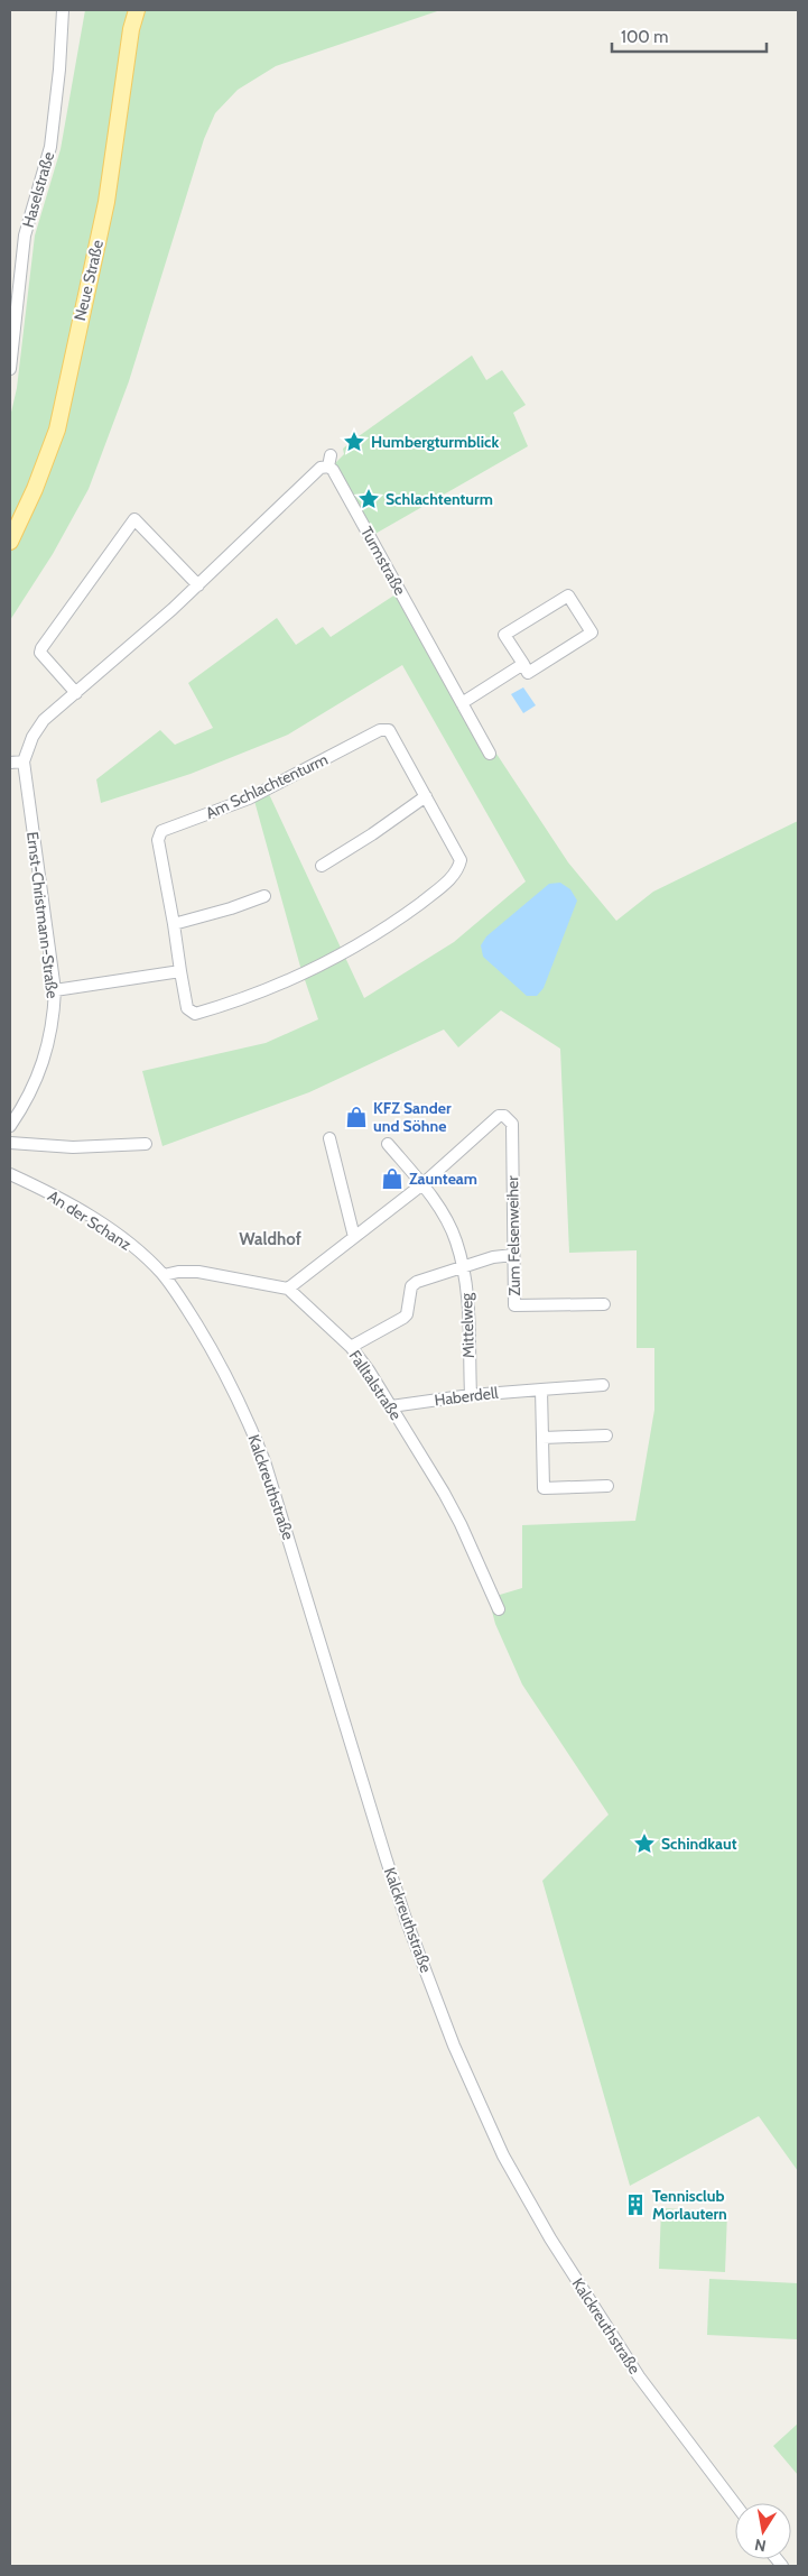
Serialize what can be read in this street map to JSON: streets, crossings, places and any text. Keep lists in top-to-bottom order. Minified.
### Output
{"streets":{"main road":["Neue Straße"],"street":["Haselstraße","Turmstraße","Am Schlachtenturm","Ernst-Christmann-Straße","An der Schanz","Zum Felsenweiher","Mittelweg","Falltalstraße","Haberdell","Kalckreuthstraße"]},"crossings":[["Turmstraße","Ernst-Christmann-Straße"],["An der Schanz","Kalckreuthstraße"],["Zum Felsenweiher","Mittelweg"],["Mittelweg","Haberdell"],["Falltalstraße","Haberdell"]],"districts":["Waldhof"],"places":{"place":["Humbergturmblick","Schlachtenturm","Schindkaut"],"shop":["KFZ Sander und Söhne","Zaunteam"],"building":["Tennisclub Morlautern"]},"scale_bar":"100 m","north":"bottom"}
